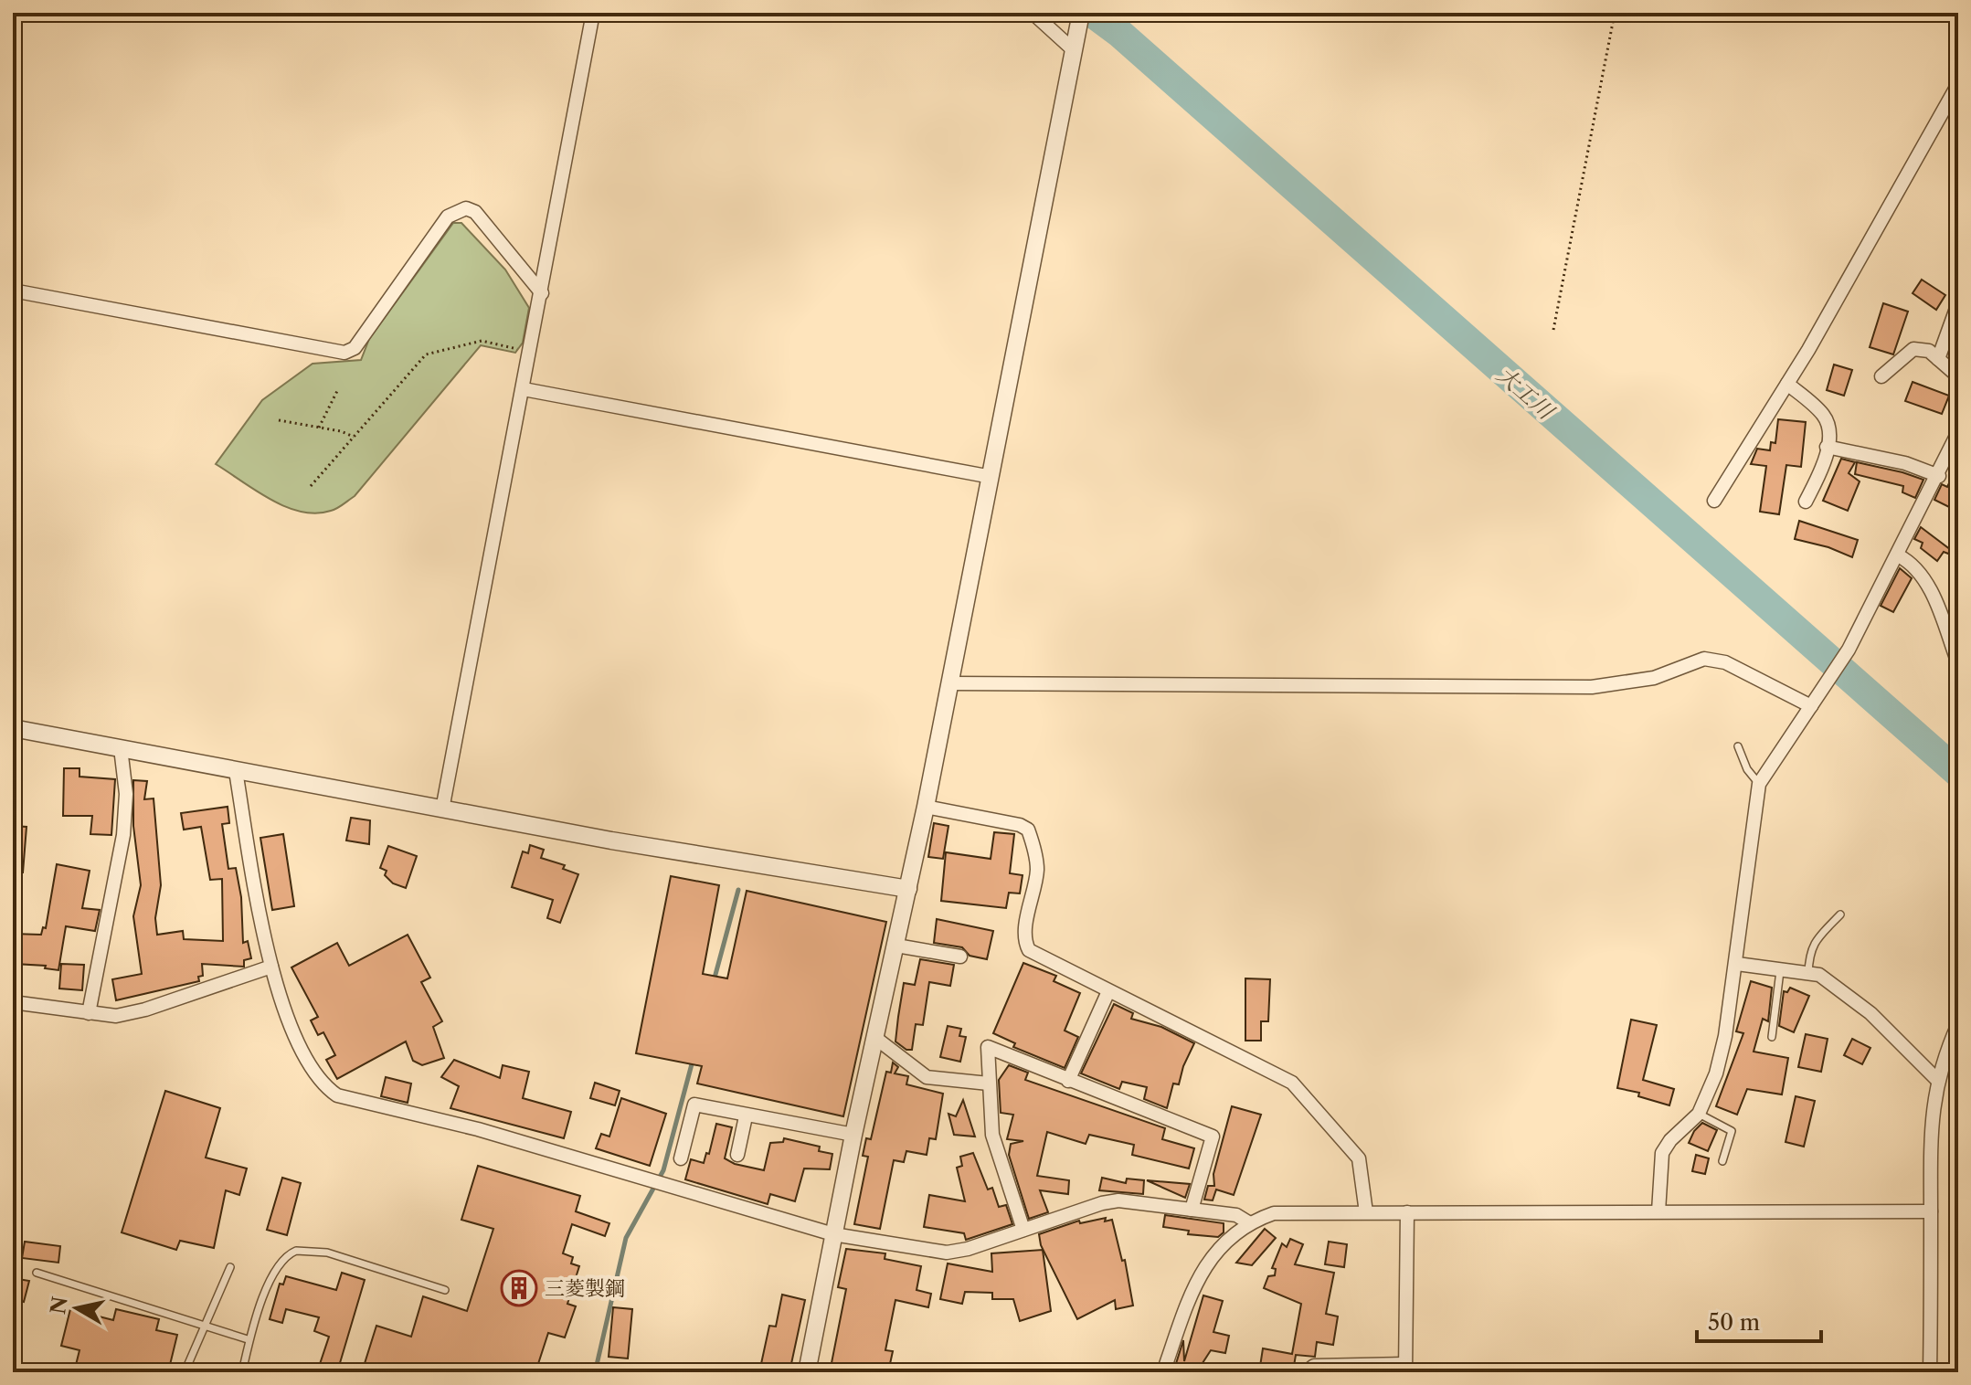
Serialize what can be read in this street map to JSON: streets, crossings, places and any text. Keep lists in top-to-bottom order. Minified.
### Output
{"water":["大工川"],"places":{"building":["三菱製鋼"]},"scale_bar":"50 m","north":"left"}
